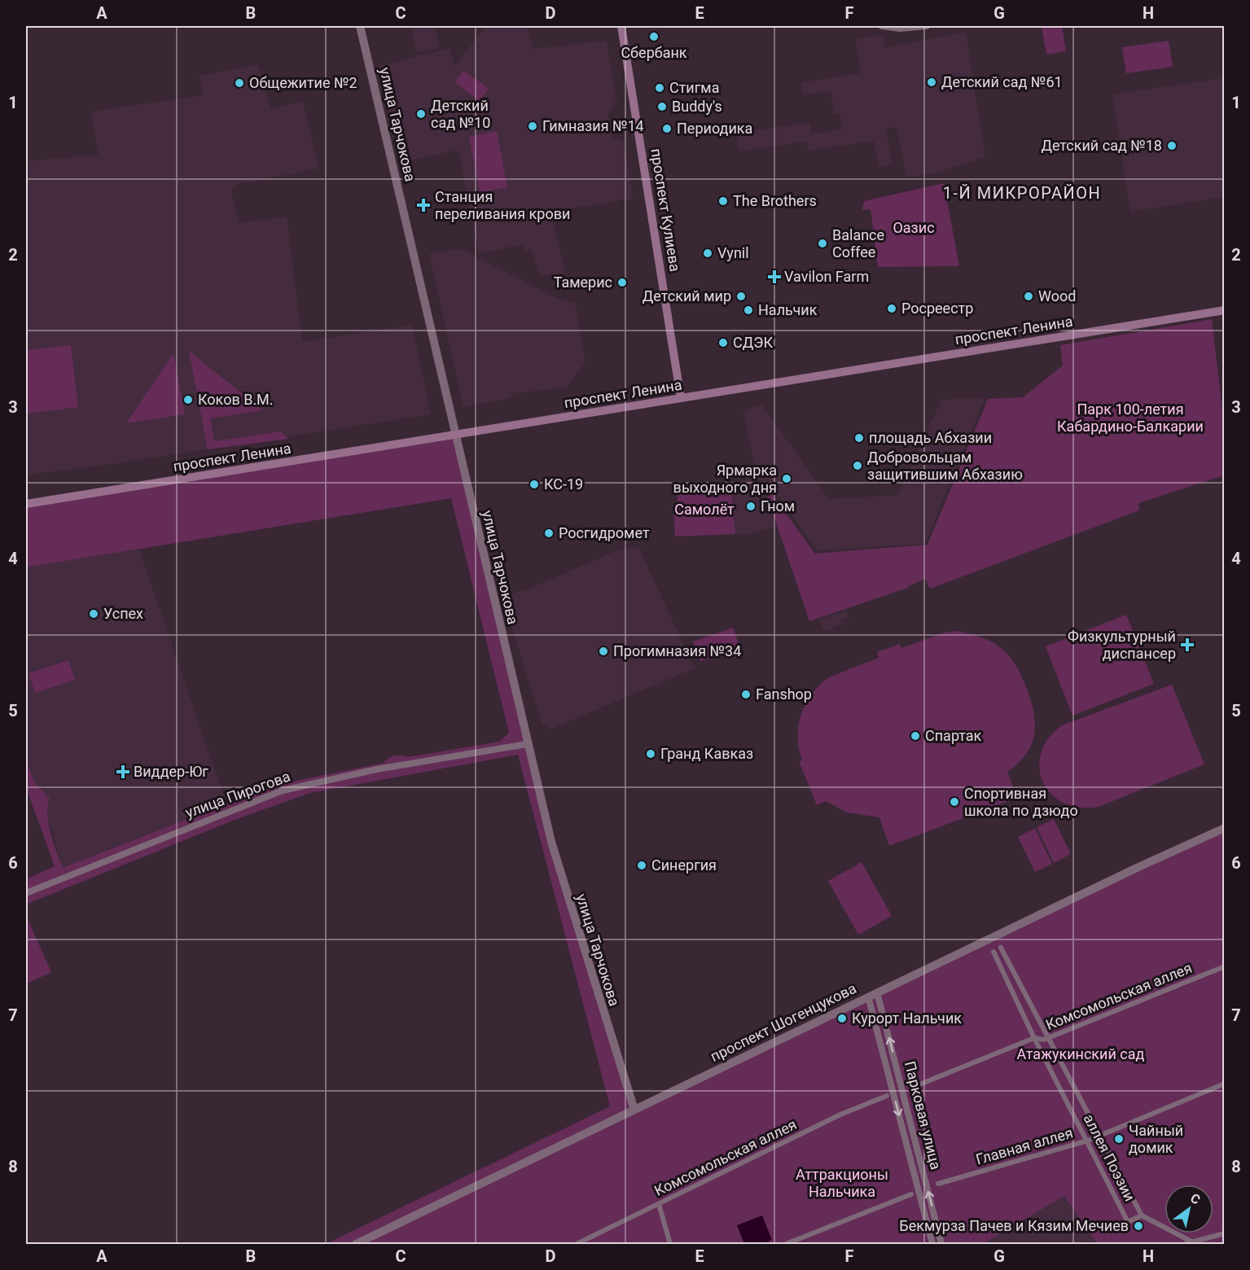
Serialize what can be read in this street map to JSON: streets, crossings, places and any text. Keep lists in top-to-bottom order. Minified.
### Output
{"streets":{"main road":["проспект Кулиева","проспект Ленина"],"street":["улица Тарчокова","улица Пирогова","Комсомольская аллея","проспект Шогенцукова","Парковая улица","Главная аллея","аллея Поэзии"]},"crossings":[["улица Тарчокова","проспект Ленина"],["улица Тарчокова","улица Пирогова"],["улица Тарчокова","проспект Шогенцукова"],["проспект Кулиева","проспект Ленина"],["Комсомольская аллея","аллея Поэзии"],["проспект Шогенцукова","Парковая улица"],["Главная аллея","аллея Поэзии"]],"districts":["1-Й МИКРОРАЙОН"],"parks":["Оазис","Парк 100-летия Кабардино-Балкарии","Самолёт","Атажукинский сад","Аттракционы Нальчика"],"places":{"other":["Сбербанк","Детский сад №61","Общежитие №2","Стигма","Buddy's","Детский сад №10","Гимназия №14","Периодика","Детский сад №18","The Brothers","Balance Coffee","Vynil","Тамерис","Детский мир","Wood","Росреестр","Нальчик","СДЭК","Коков В.М.","площадь Абхазии","Добровольцам защитившим Абхазию","Ярмарка выходного дня","КС-19","Гном","Росгидромет","Успех","Прогимназия №34","Fanshop","Спартак","Гранд Кавказ","Спортивная школа по дзюдо","Синергия","Курорт Нальчик","Чайный домик","Бекмурза Пачев и Кязим Мечиев"],"health":["Станция переливания крови","Vavilon Farm","Физкультурный диспансер","Виддер-Юг"]},"north":"top right","grid":{"columns":["A","B","C","D","E","F","G","H"],"rows":["1","2","3","4","5","6","7","8"]}}
